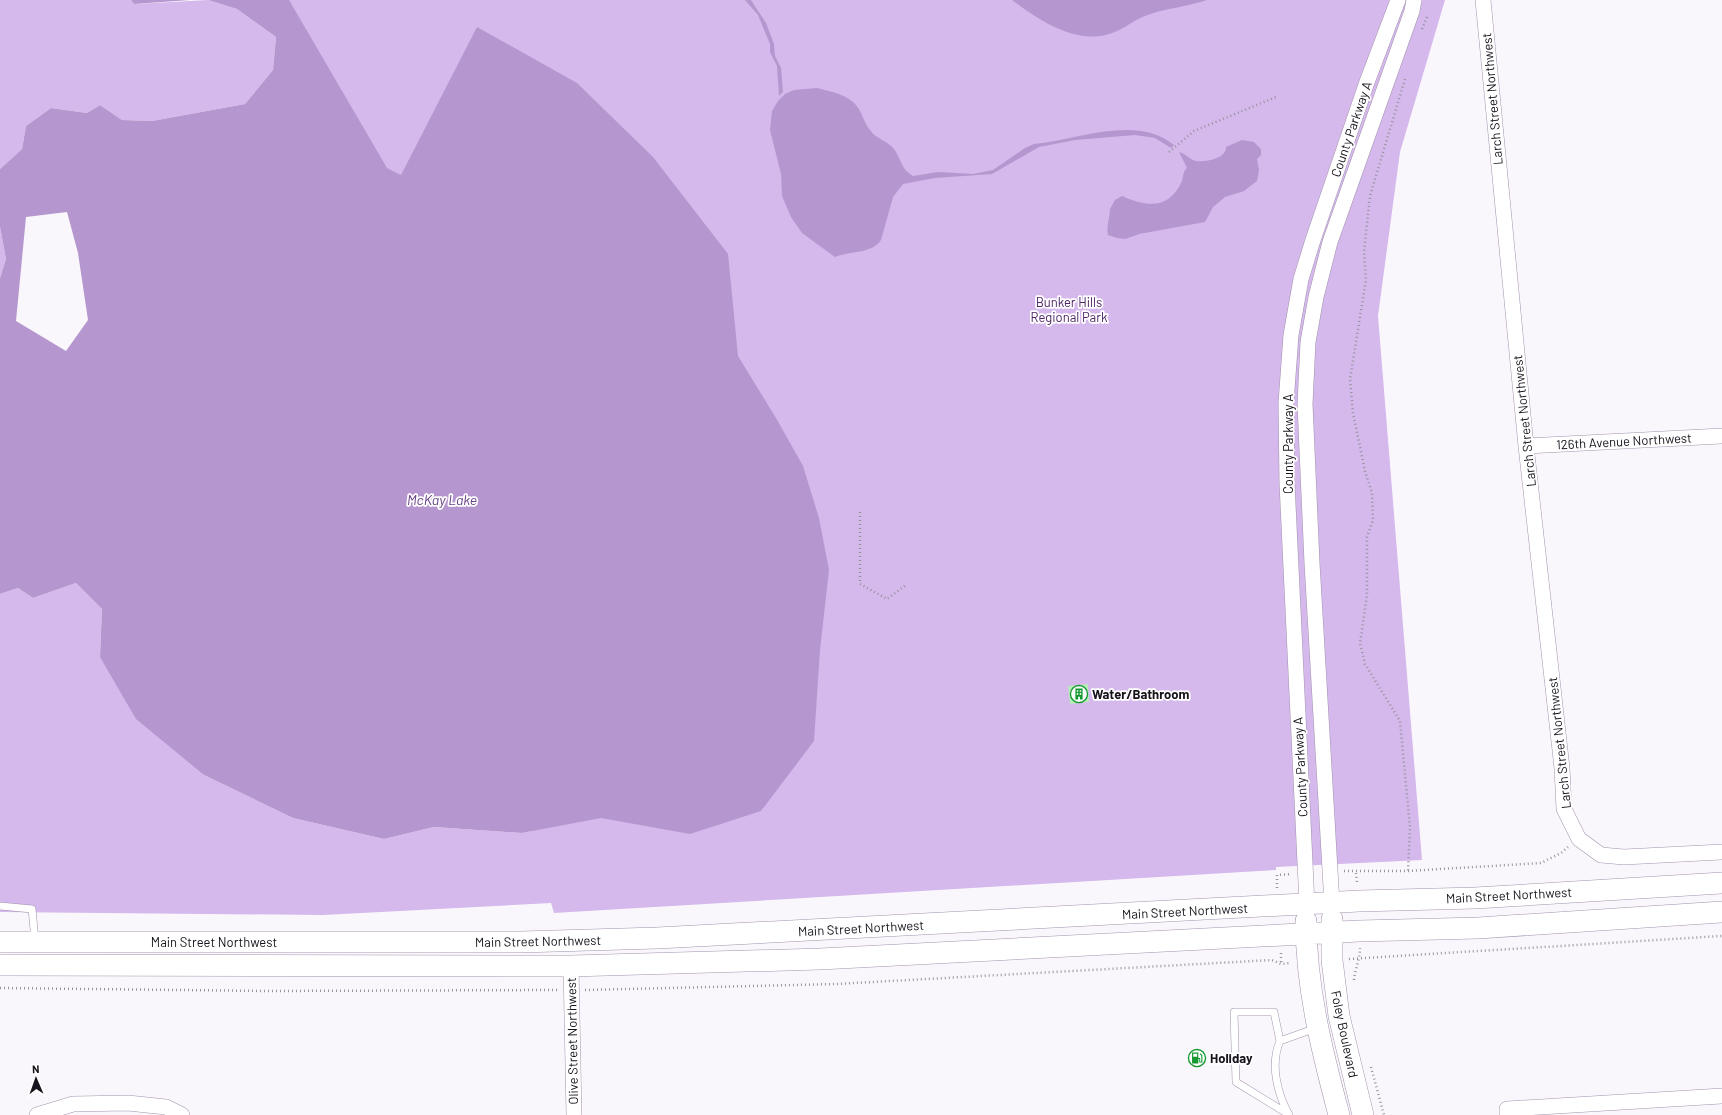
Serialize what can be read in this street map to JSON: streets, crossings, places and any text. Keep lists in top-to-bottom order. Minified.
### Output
{"streets":{"main road":["Main Street Northwest","Foley Boulevard"],"street":["Larch Street Northwest","County Parkway A","126th Avenue Northwest","Olive Street Northwest"]},"crossings":[["Larch Street Northwest","126th Avenue Northwest"],["County Parkway A","Main Street Northwest"],["County Parkway A","Foley Boulevard"],["Main Street Northwest","Foley Boulevard"],["Main Street Northwest","Olive Street Northwest"]],"water":["McKay Lake"],"parks":["Bunker Hills Regional Park"],"places":{"building":["Water/Bathroom"],"fuel station":["Holiday"]},"north":"top"}
